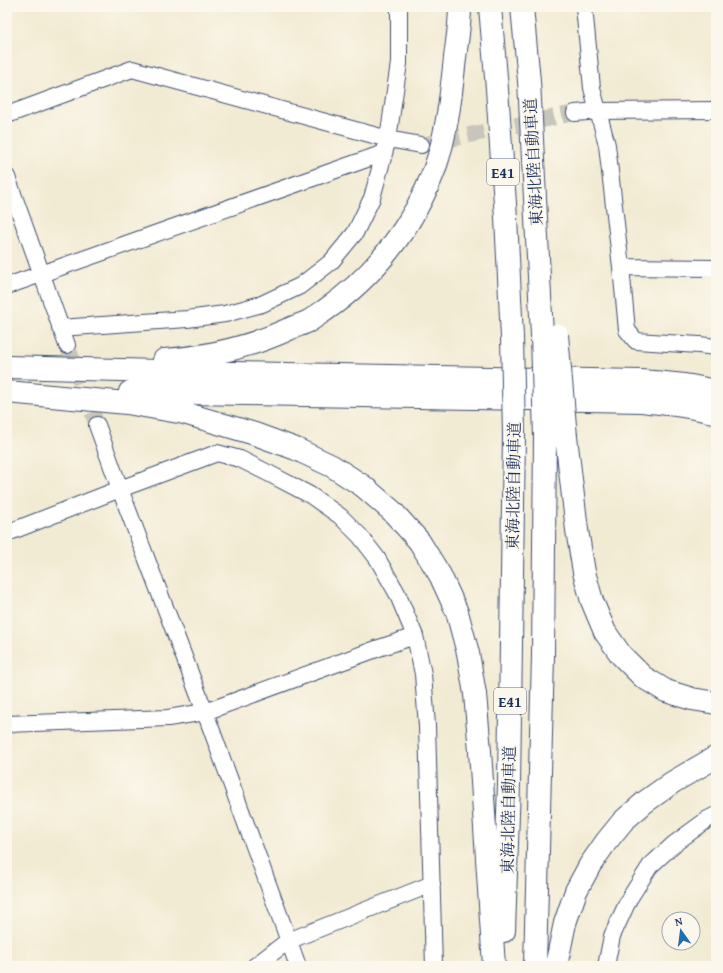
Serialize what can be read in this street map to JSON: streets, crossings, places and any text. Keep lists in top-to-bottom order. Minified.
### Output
{"streets":{"highway":["東海北陸自動車道","E41"]},"north":"top"}
